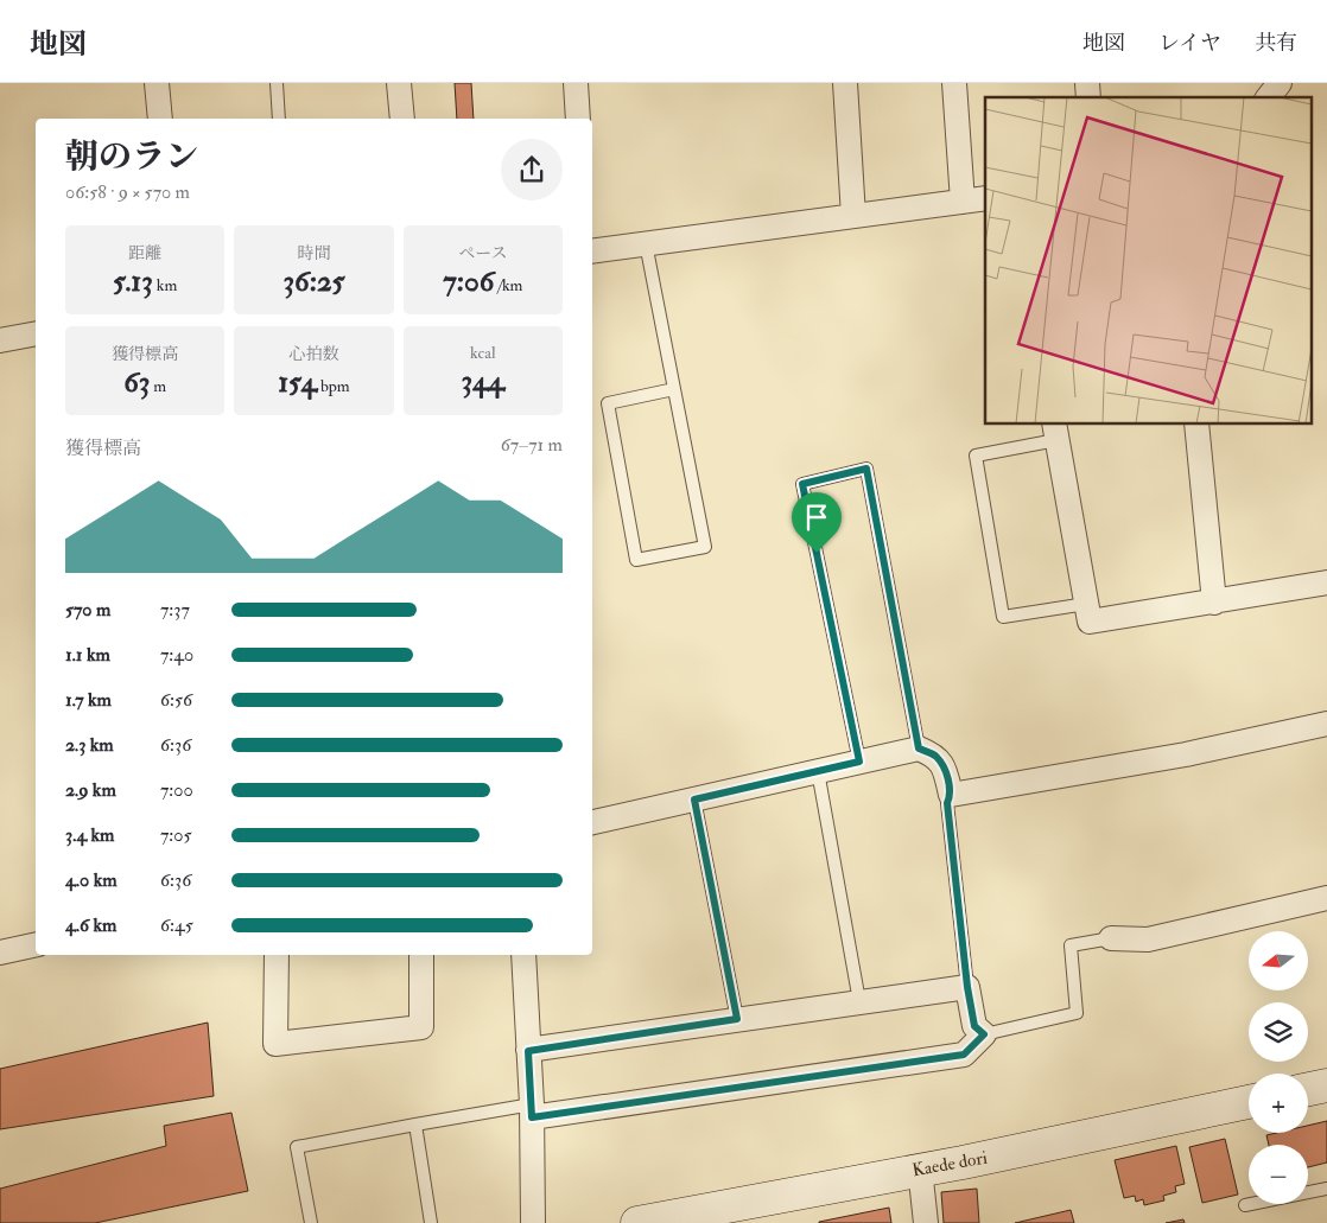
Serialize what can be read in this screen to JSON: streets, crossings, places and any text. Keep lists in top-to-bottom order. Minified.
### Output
{"streets":{"street":["Kaede dori"]},"north":"left","page":{"header":"地図","nav":["地図","レイヤ","共有"],"heading":["朝のラン","06:58 · 9 × 570 m"],"stats":[["距離","5.13 km"],["時間","36:25"],["ペース","7:06 /km"],["獲得標高","63 m"],["心拍数","154 bpm"],["kcal","344"]],"chart":["獲得標高","67–71 m"],"list":[{"name":"570 m","note":"7:37"},{"name":"1.1 km","note":"7:40"},{"name":"1.7 km","note":"6:56"},{"name":"2.3 km","note":"6:36"},{"name":"2.9 km","note":"7:00"},{"name":"3.4 km","note":"7:05"},{"name":"4.0 km","note":"6:36"},{"name":"4.6 km","note":"6:45"}],"map_buttons":["+","−"]}}
